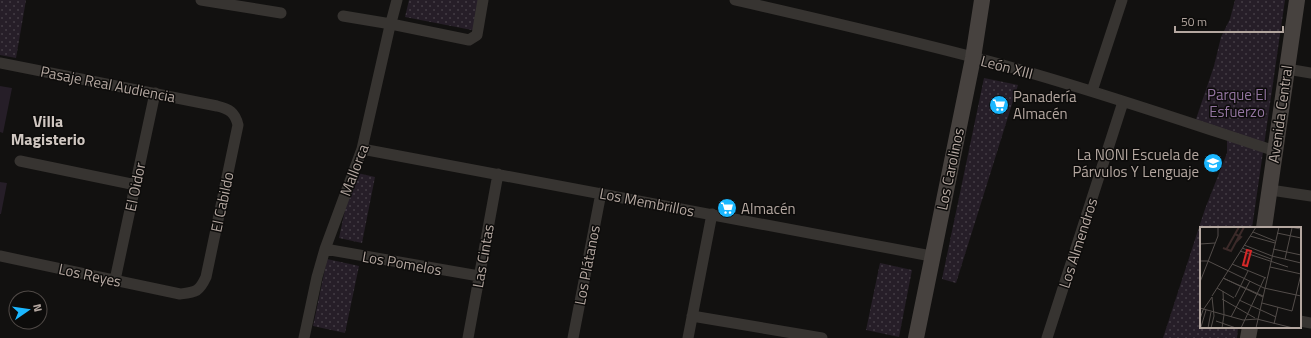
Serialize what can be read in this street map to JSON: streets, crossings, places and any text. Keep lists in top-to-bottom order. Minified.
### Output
{"streets":{"street":["León XIII","Pasaje Real Audiencia","Avenida Central","Los Carolinos","Mallorca","El Oidor","El Cabildo","Los Membrillos","Los Almendros","Las Cintas","Los Pomelos","Los Plátanos","Los Reyes"]},"crossings":[["León XIII","Avenida Central"],["León XIII","Los Carolinos"],["León XIII","Los Almendros"],["Pasaje Real Audiencia","El Oidor"],["Pasaje Real Audiencia","El Cabildo"],["Los Carolinos","Los Membrillos"],["Mallorca","Los Membrillos"],["Mallorca","Los Pomelos"],["El Oidor","Los Reyes"],["El Cabildo","Los Reyes"],["Los Membrillos","Las Cintas"],["Los Membrillos","Los Plátanos"],["Las Cintas","Los Pomelos"]],"districts":["Villa Magisterio"],"parks":["Parque El Esfuerzo"],"places":{"supermarket":["Panadería Almacén","Almacén"],"school or university":["La NONI Escuela de Párvulos Y Lenguaje"]},"scale_bar":"50 m","north":"right"}
